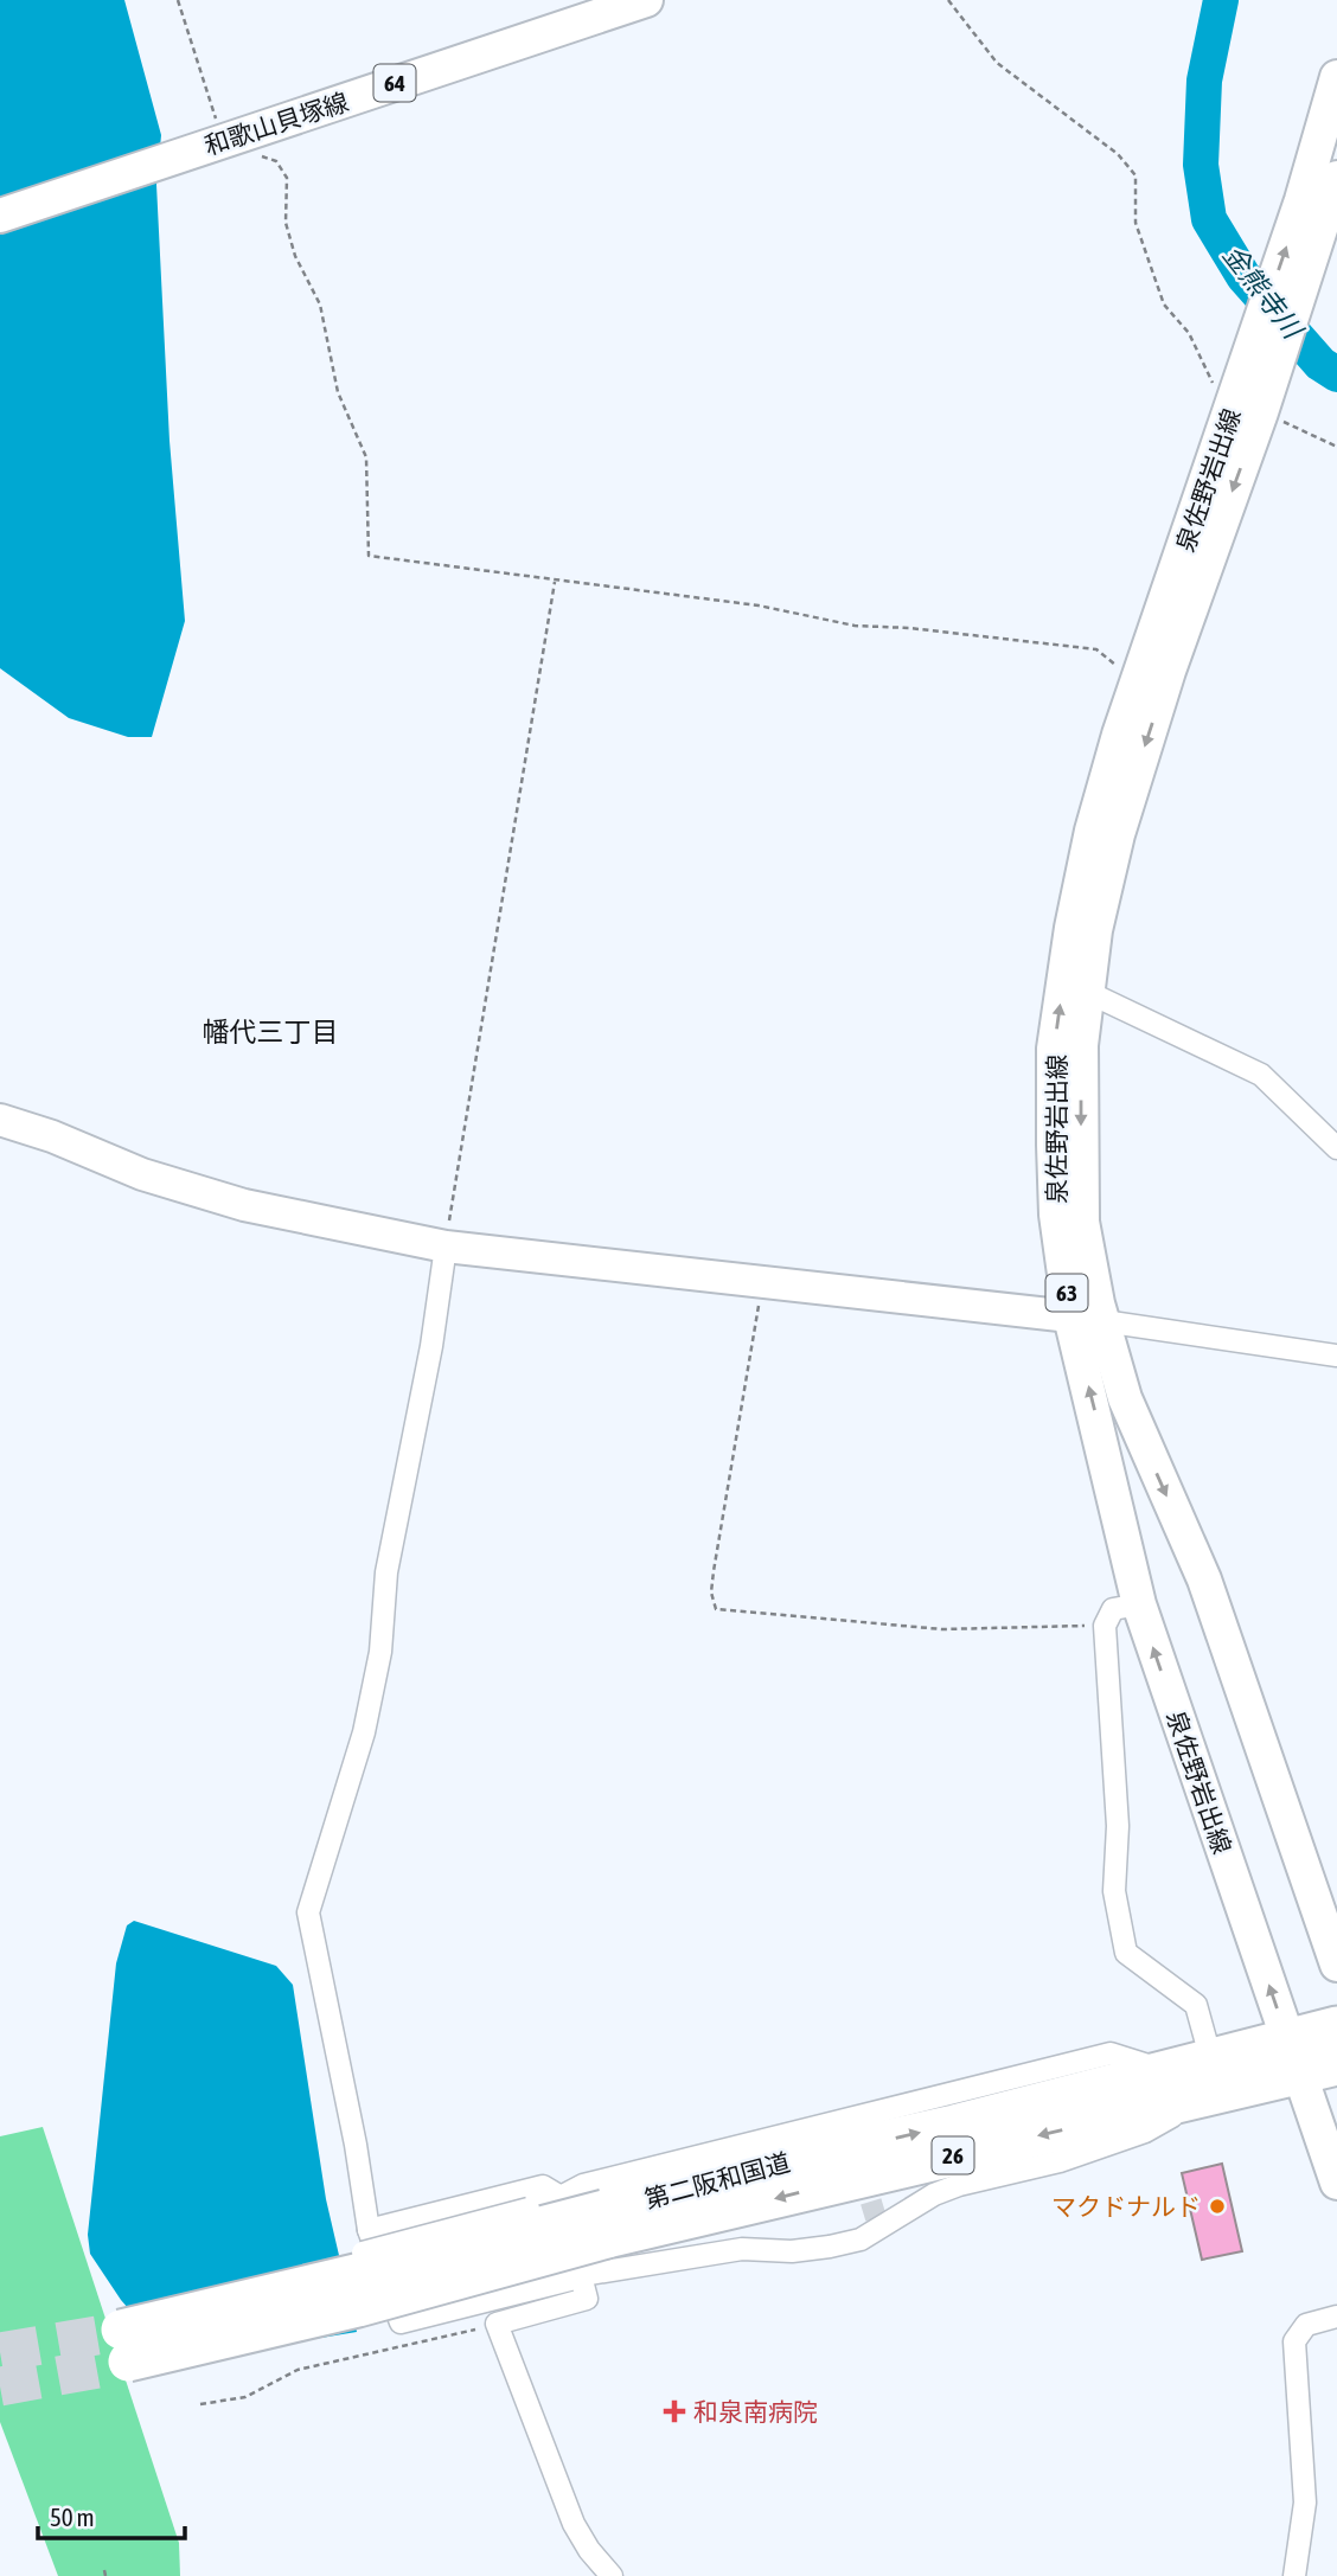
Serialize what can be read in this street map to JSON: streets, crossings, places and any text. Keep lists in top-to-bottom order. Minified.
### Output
{"streets":{"highway":["26","第二阪和国道"],"main road":["64","和歌山貝塚線","泉佐野岩出線","63"]},"crossings":[["泉佐野岩出線","第二阪和国道"]],"districts":["幡代三丁目"],"water":["金熊寺川"],"places":{"other":["マクドナルド"],"health":["和泉南病院"]},"scale_bar":"50 m"}
